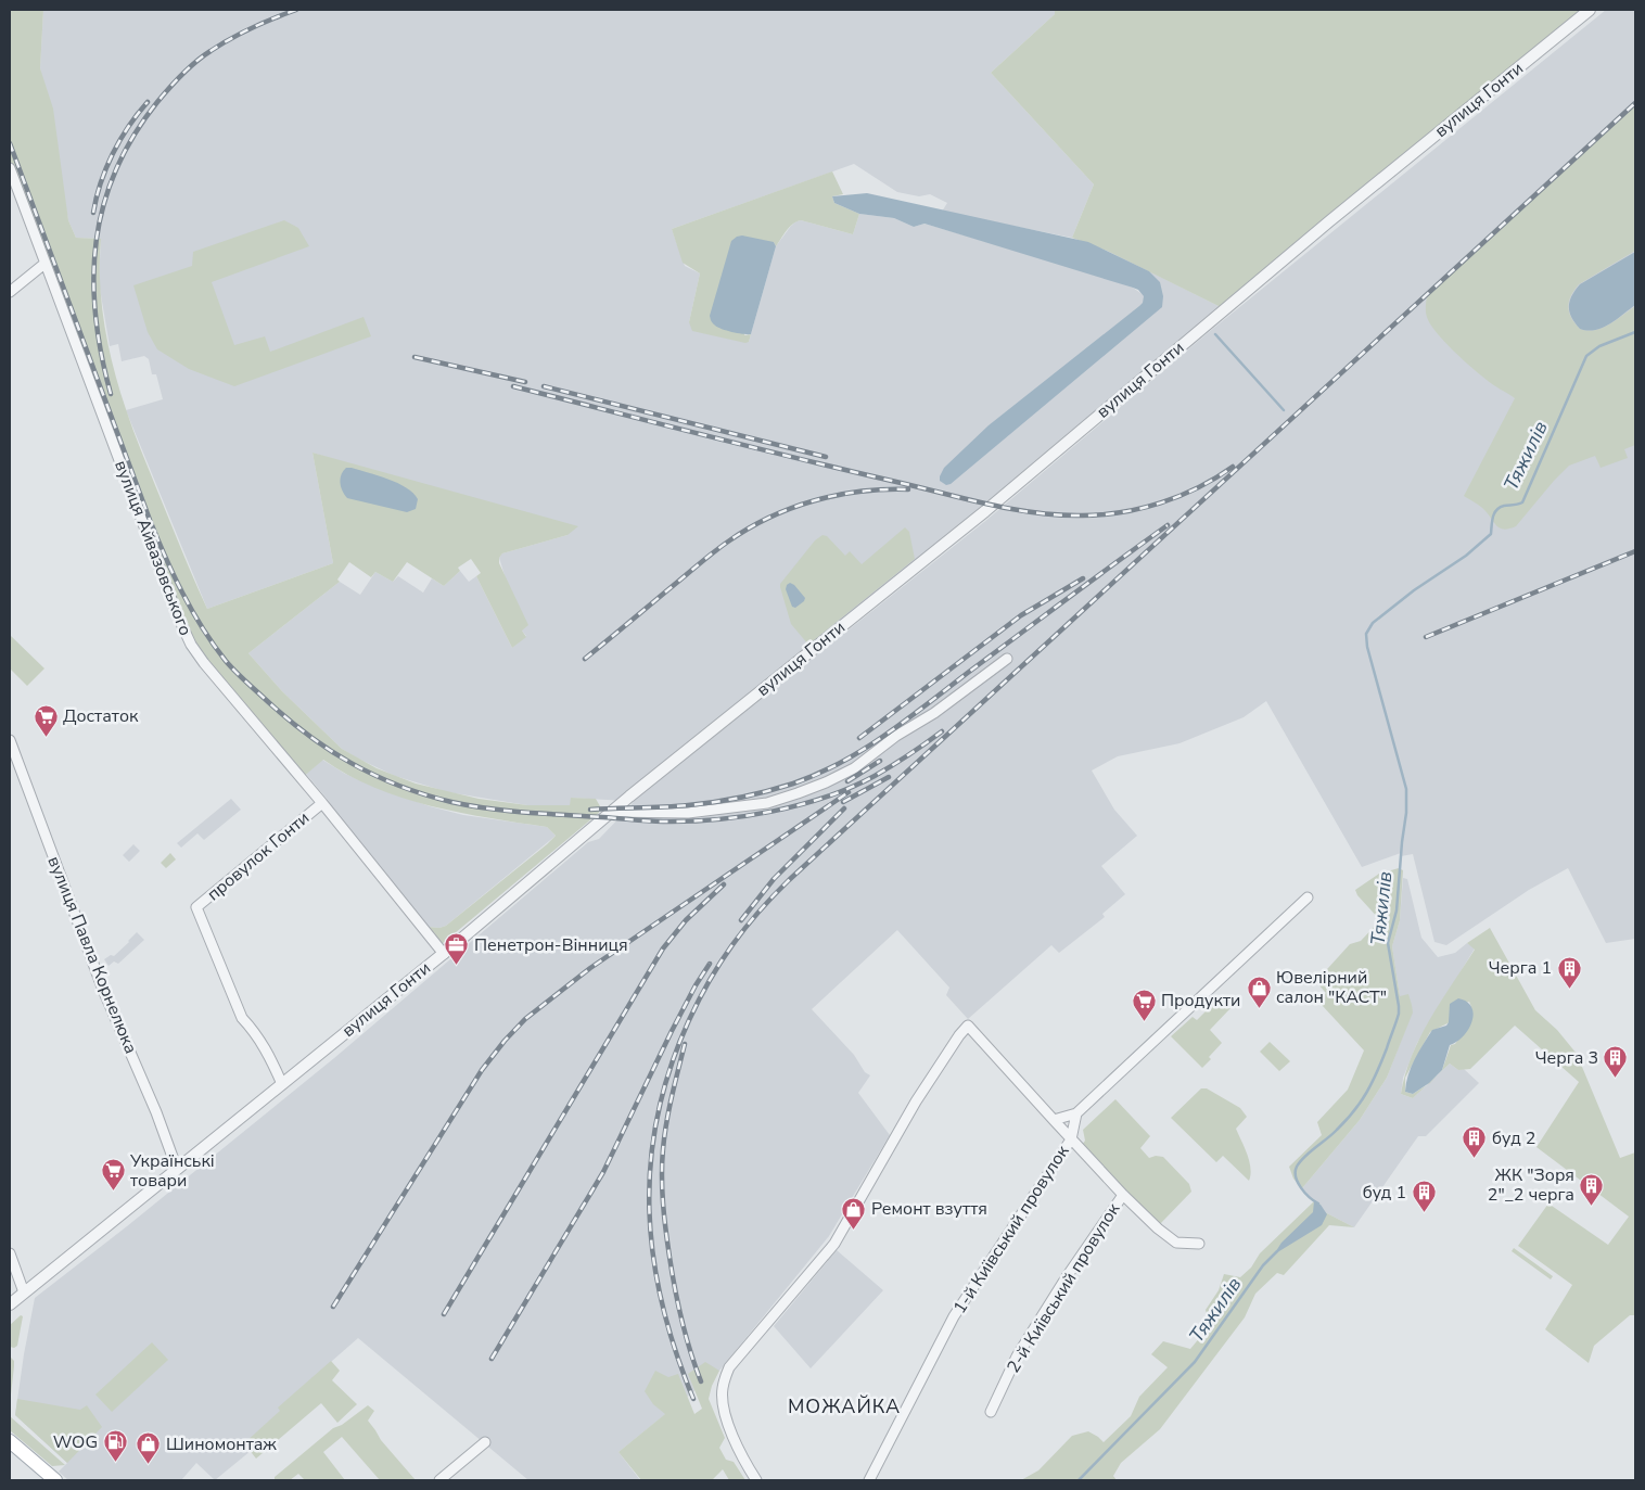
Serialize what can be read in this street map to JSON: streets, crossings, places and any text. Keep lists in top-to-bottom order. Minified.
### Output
{"streets":{"street":["вулиця Гонти","вулиця Айвазовського","провулок Гонти","вулиця Павла Корнелюка","1-й Київський провулок","2-й Київський провулок"]},"crossings":[["вулиця Гонти","вулиця Айвазовського"],["вулиця Гонти","провулок Гонти"],["вулиця Гонти","вулиця Павла Корнелюка"],["вулиця Айвазовського","провулок Гонти"]],"districts":["МОЖАЙКА"],"water":["Тяжилів"],"places":{"supermarket":["Достаток","Продукти","Українські товари"],"office":["Пенетрон-Вінниця"],"building":["Черга 1","Черга 3","буд 2","ЖК \"Зоря 2\"_2 черга","буд 1"],"shop":["Ювелірний салон \"КАСТ\"","Ремонт взуття","Шиномонтаж"],"fuel station":["WOG"]}}
